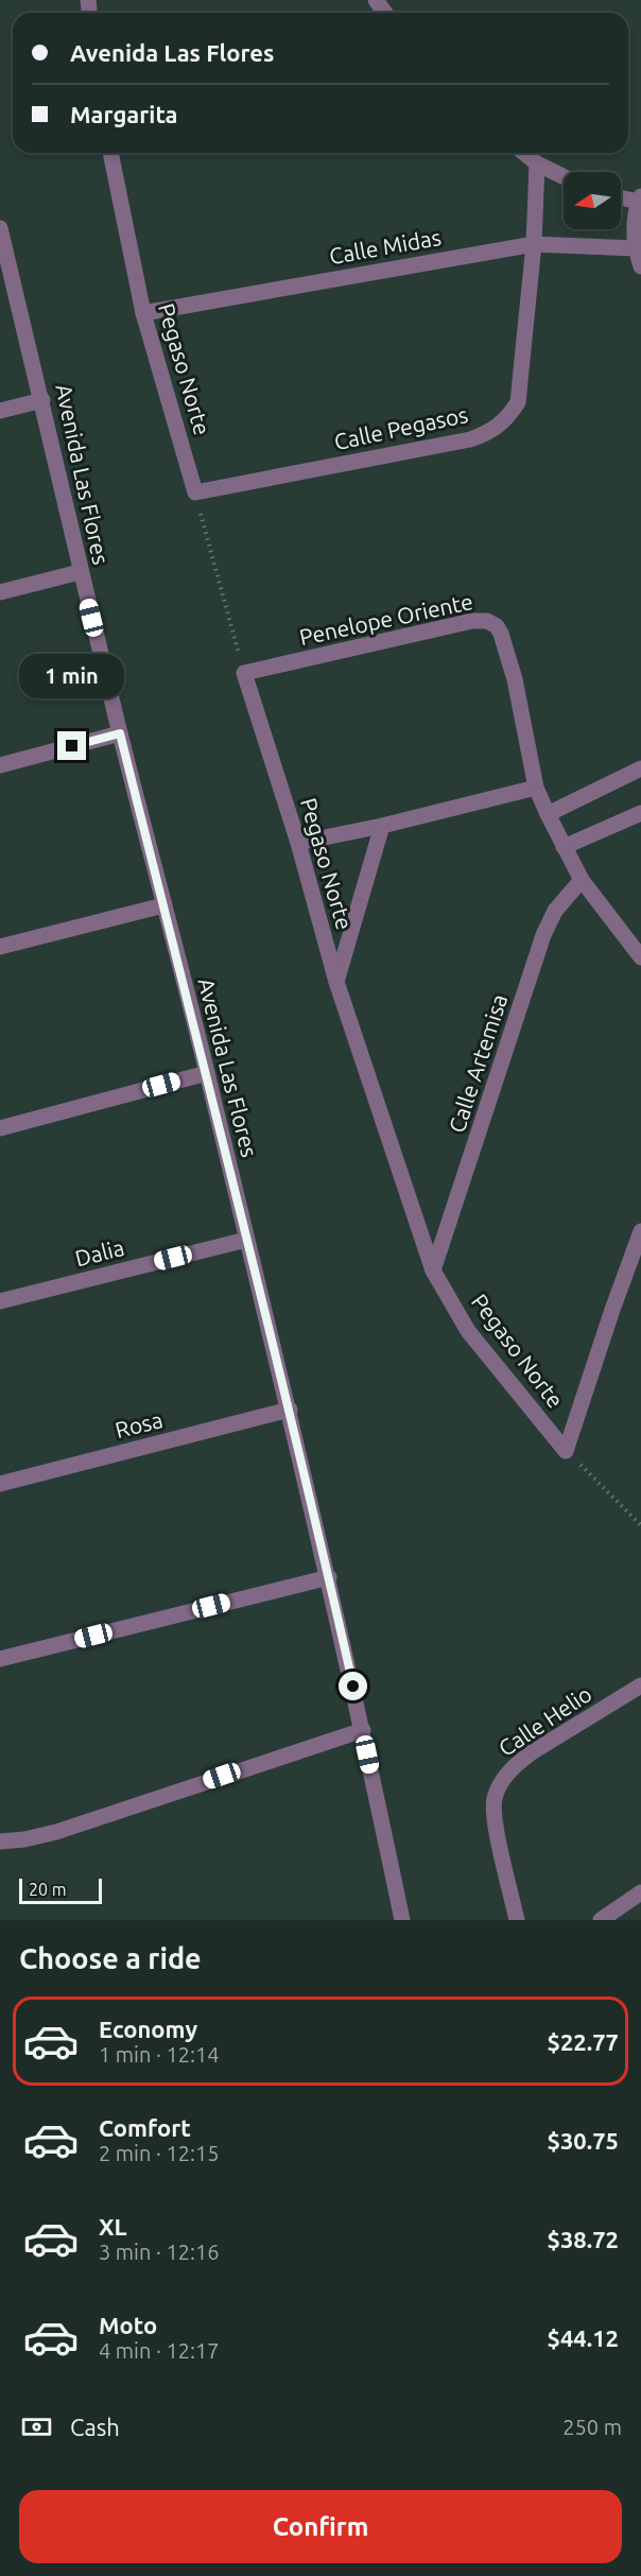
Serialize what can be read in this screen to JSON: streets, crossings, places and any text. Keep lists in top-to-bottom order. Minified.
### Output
{"streets":{"street":["Calle Midas","Pegaso Norte","Calle Pegasos","Avenida Las Flores","Penelope Oriente","Calle Artemisa","Dalia","Rosa","Calle Helio"]},"crossings":[["Calle Midas","Pegaso Norte"],["Calle Midas","Calle Pegasos"],["Pegaso Norte","Calle Pegasos"],["Pegaso Norte","Penelope Oriente"],["Pegaso Norte","Calle Artemisa"],["Avenida Las Flores","Dalia"],["Avenida Las Flores","Rosa"],["Penelope Oriente","Calle Artemisa"]],"scale_bar":"20 m","north":"left","page":{"banner":["Avenida Las Flores","Margarita"],"bubble":"1 min","scale":"20 m","heading":"Choose a ride","list":[{"name":"Economy","note":"1 min · 12:14","value":"$22.77"},{"name":"Comfort","note":"2 min · 12:15","value":"$30.75"},{"name":"XL","note":"3 min · 12:16","value":"$38.72"},{"name":"Moto","note":"4 min · 12:17","value":"$44.12"}],"pay":["Cash","250 m"],"buttons":"Confirm"}}
